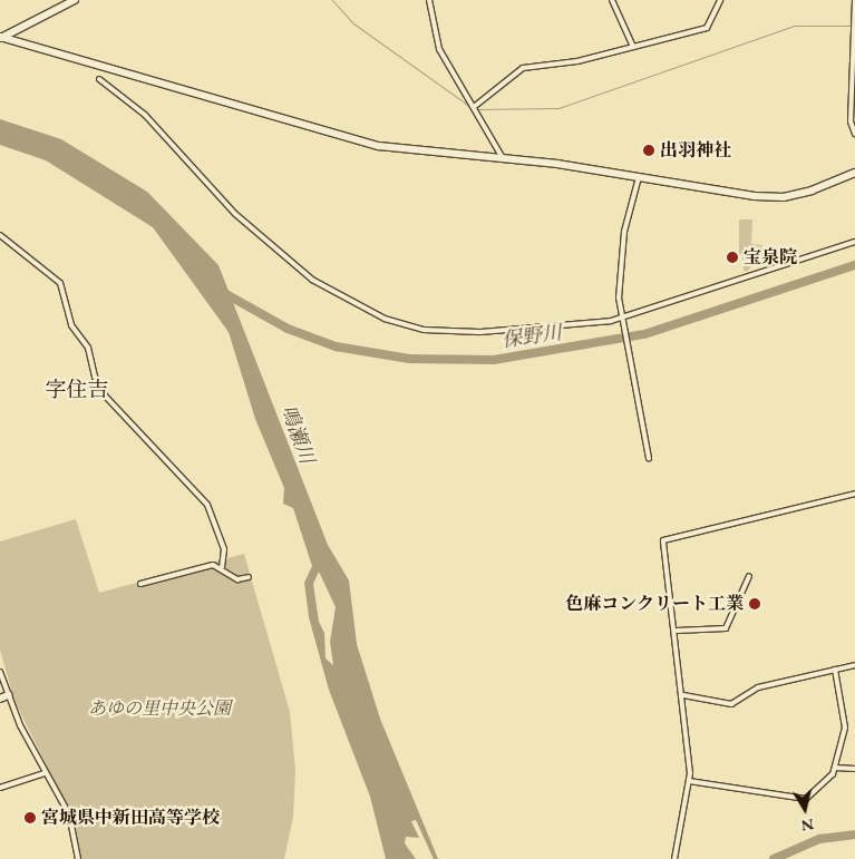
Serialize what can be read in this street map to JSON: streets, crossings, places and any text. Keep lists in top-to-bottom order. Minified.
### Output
{"districts":["字住吉"],"water":["保野川","鳴瀬川"],"parks":["あゆの里中央公園"],"places":["出羽神社","宝泉院","色麻コンクリート工業","宮城県中新田高等学校"],"north":"bottom"}
